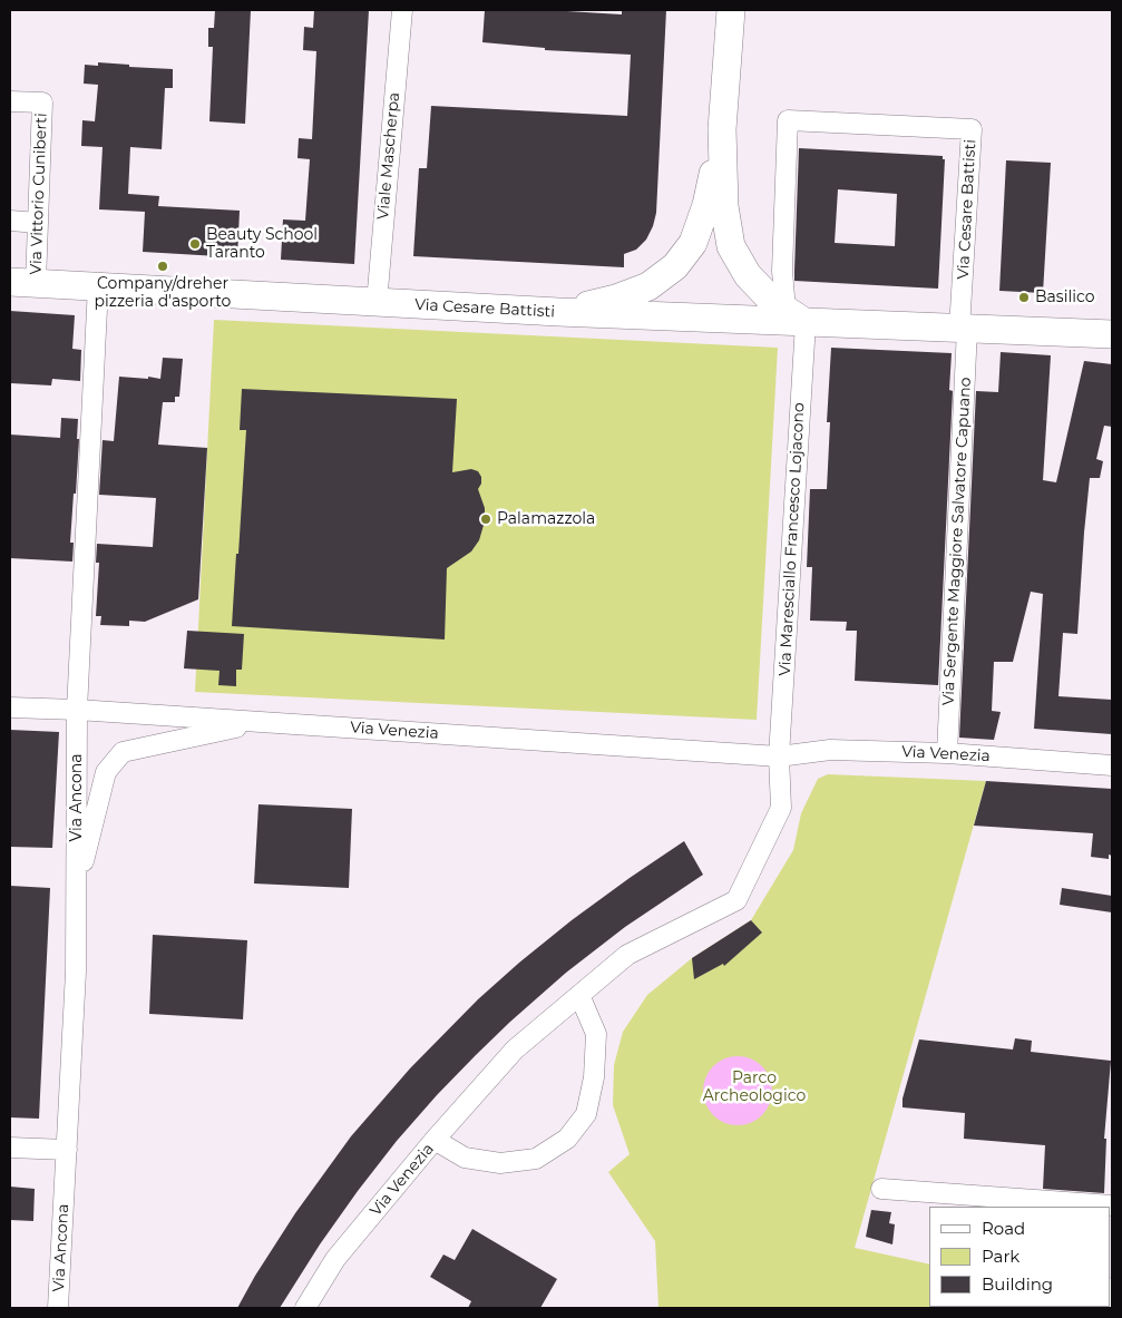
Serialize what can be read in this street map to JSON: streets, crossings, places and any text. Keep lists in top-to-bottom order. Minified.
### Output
{"streets":{"main road":["Via Cesare Battisti"],"street":["Viale Mascherpa","Via Vittorio Cuniberti","Via Maresciallo Francesco Lojacono","Via Sergente Maggiore Salvatore Capuano","Via Venezia","Via Ancona"]},"crossings":[["Viale Mascherpa","Via Cesare Battisti"],["Via Vittorio Cuniberti","Via Cesare Battisti"],["Via Cesare Battisti","Via Maresciallo Francesco Lojacono"],["Via Cesare Battisti","Via Sergente Maggiore Salvatore Capuano"],["Via Cesare Battisti","Via Ancona"],["Via Maresciallo Francesco Lojacono","Via Venezia"],["Via Sergente Maggiore Salvatore Capuano","Via Venezia"],["Via Venezia","Via Ancona"]],"parks":["Parco Archeologico"],"places":["Beauty School Taranto","Company/dreher pizzeria d'asporto","Basilico","Palamazzola"],"legend":["Road","Park","Building"]}
